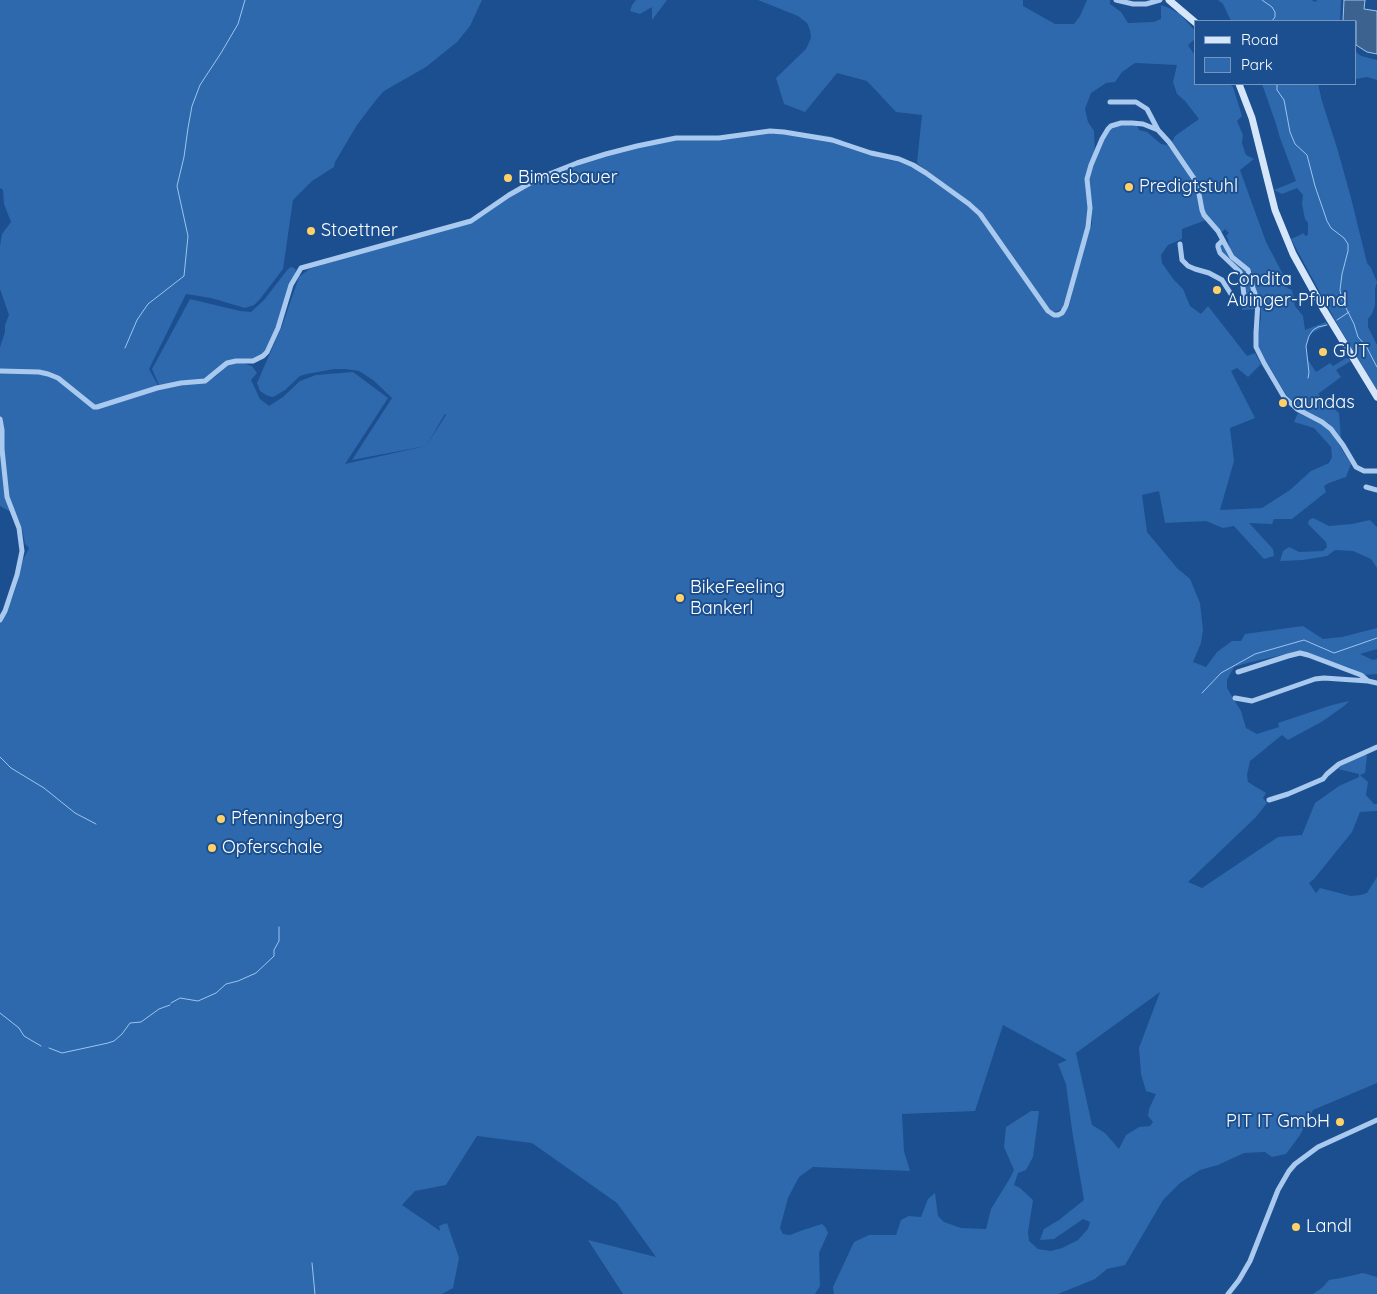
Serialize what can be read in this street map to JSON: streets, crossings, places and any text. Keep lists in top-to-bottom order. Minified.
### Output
{"places":["Bimesbauer","Predigtstuhl","Stoettner","Condita Auinger-Pfund","GUT","aundas","BikeFeeling Bankerl","Pfenningberg","Opferschale","PIT IT GmbH","Landl"],"legend":["Road","Park"]}
